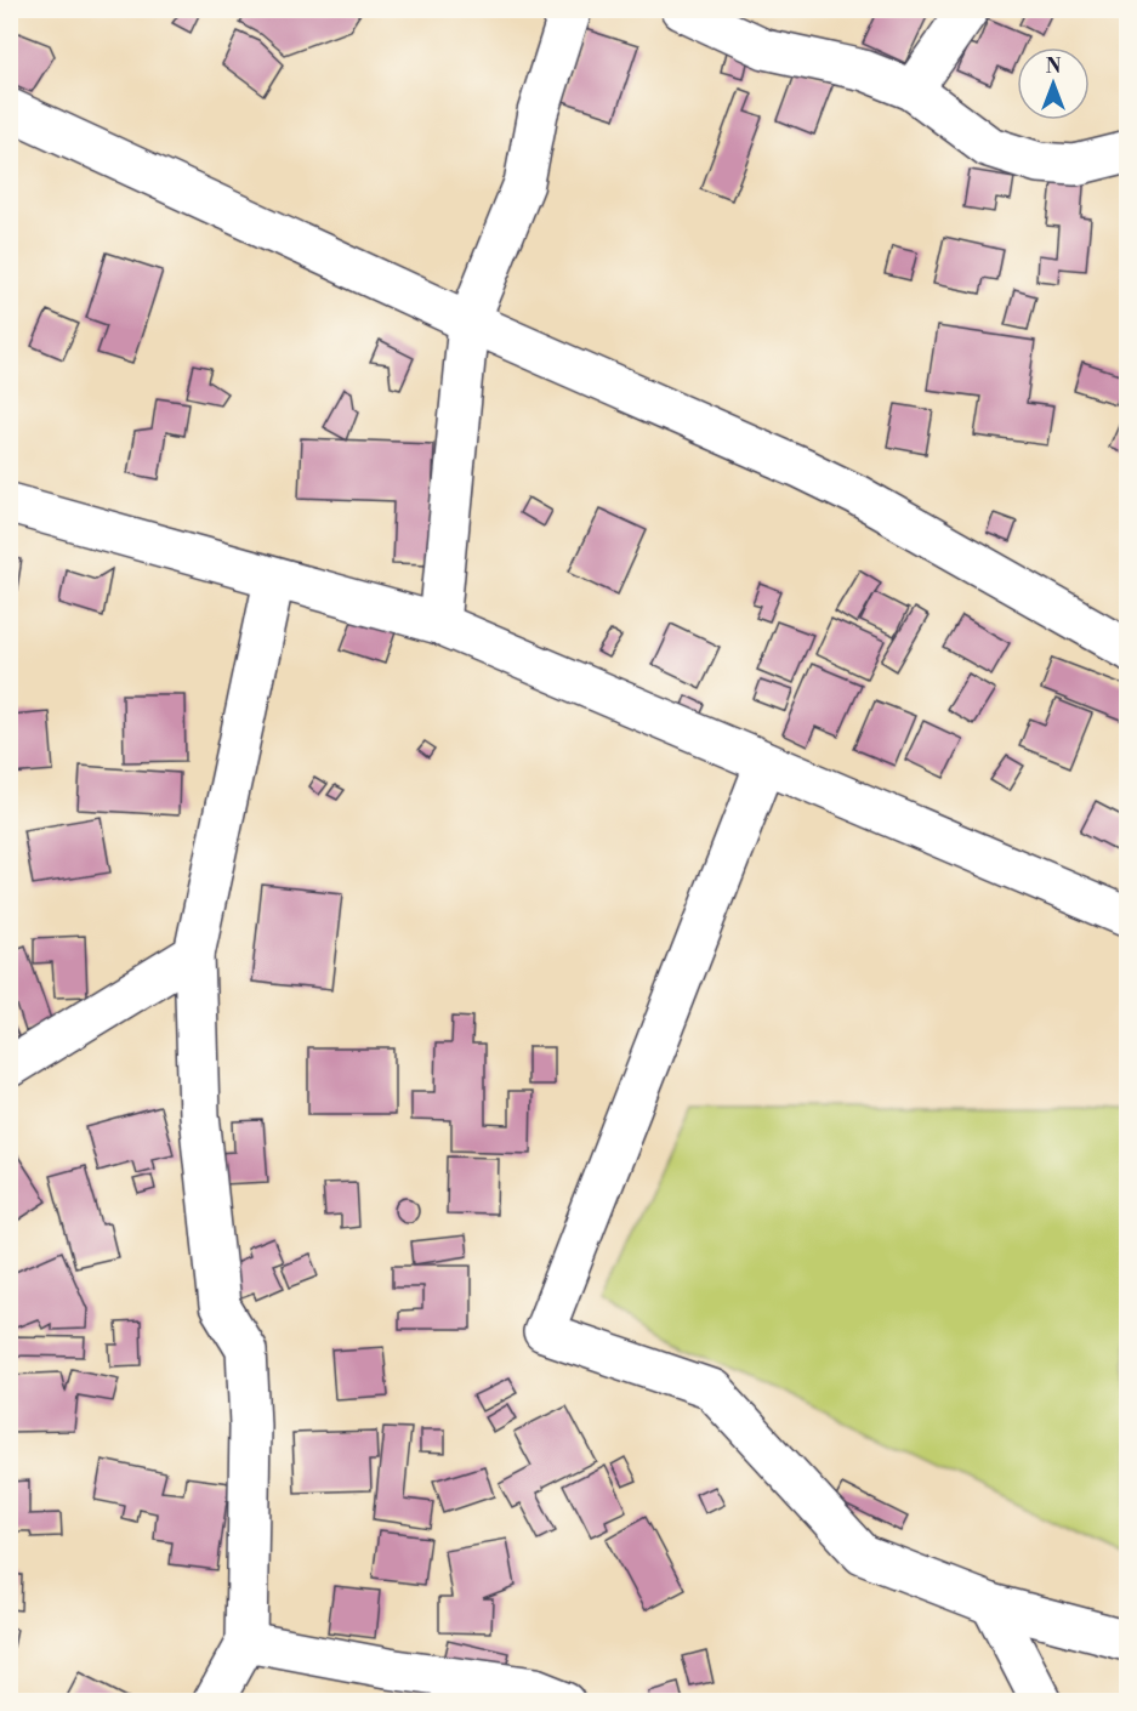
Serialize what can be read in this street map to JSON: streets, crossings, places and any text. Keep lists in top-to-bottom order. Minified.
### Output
{"north":"top"}
